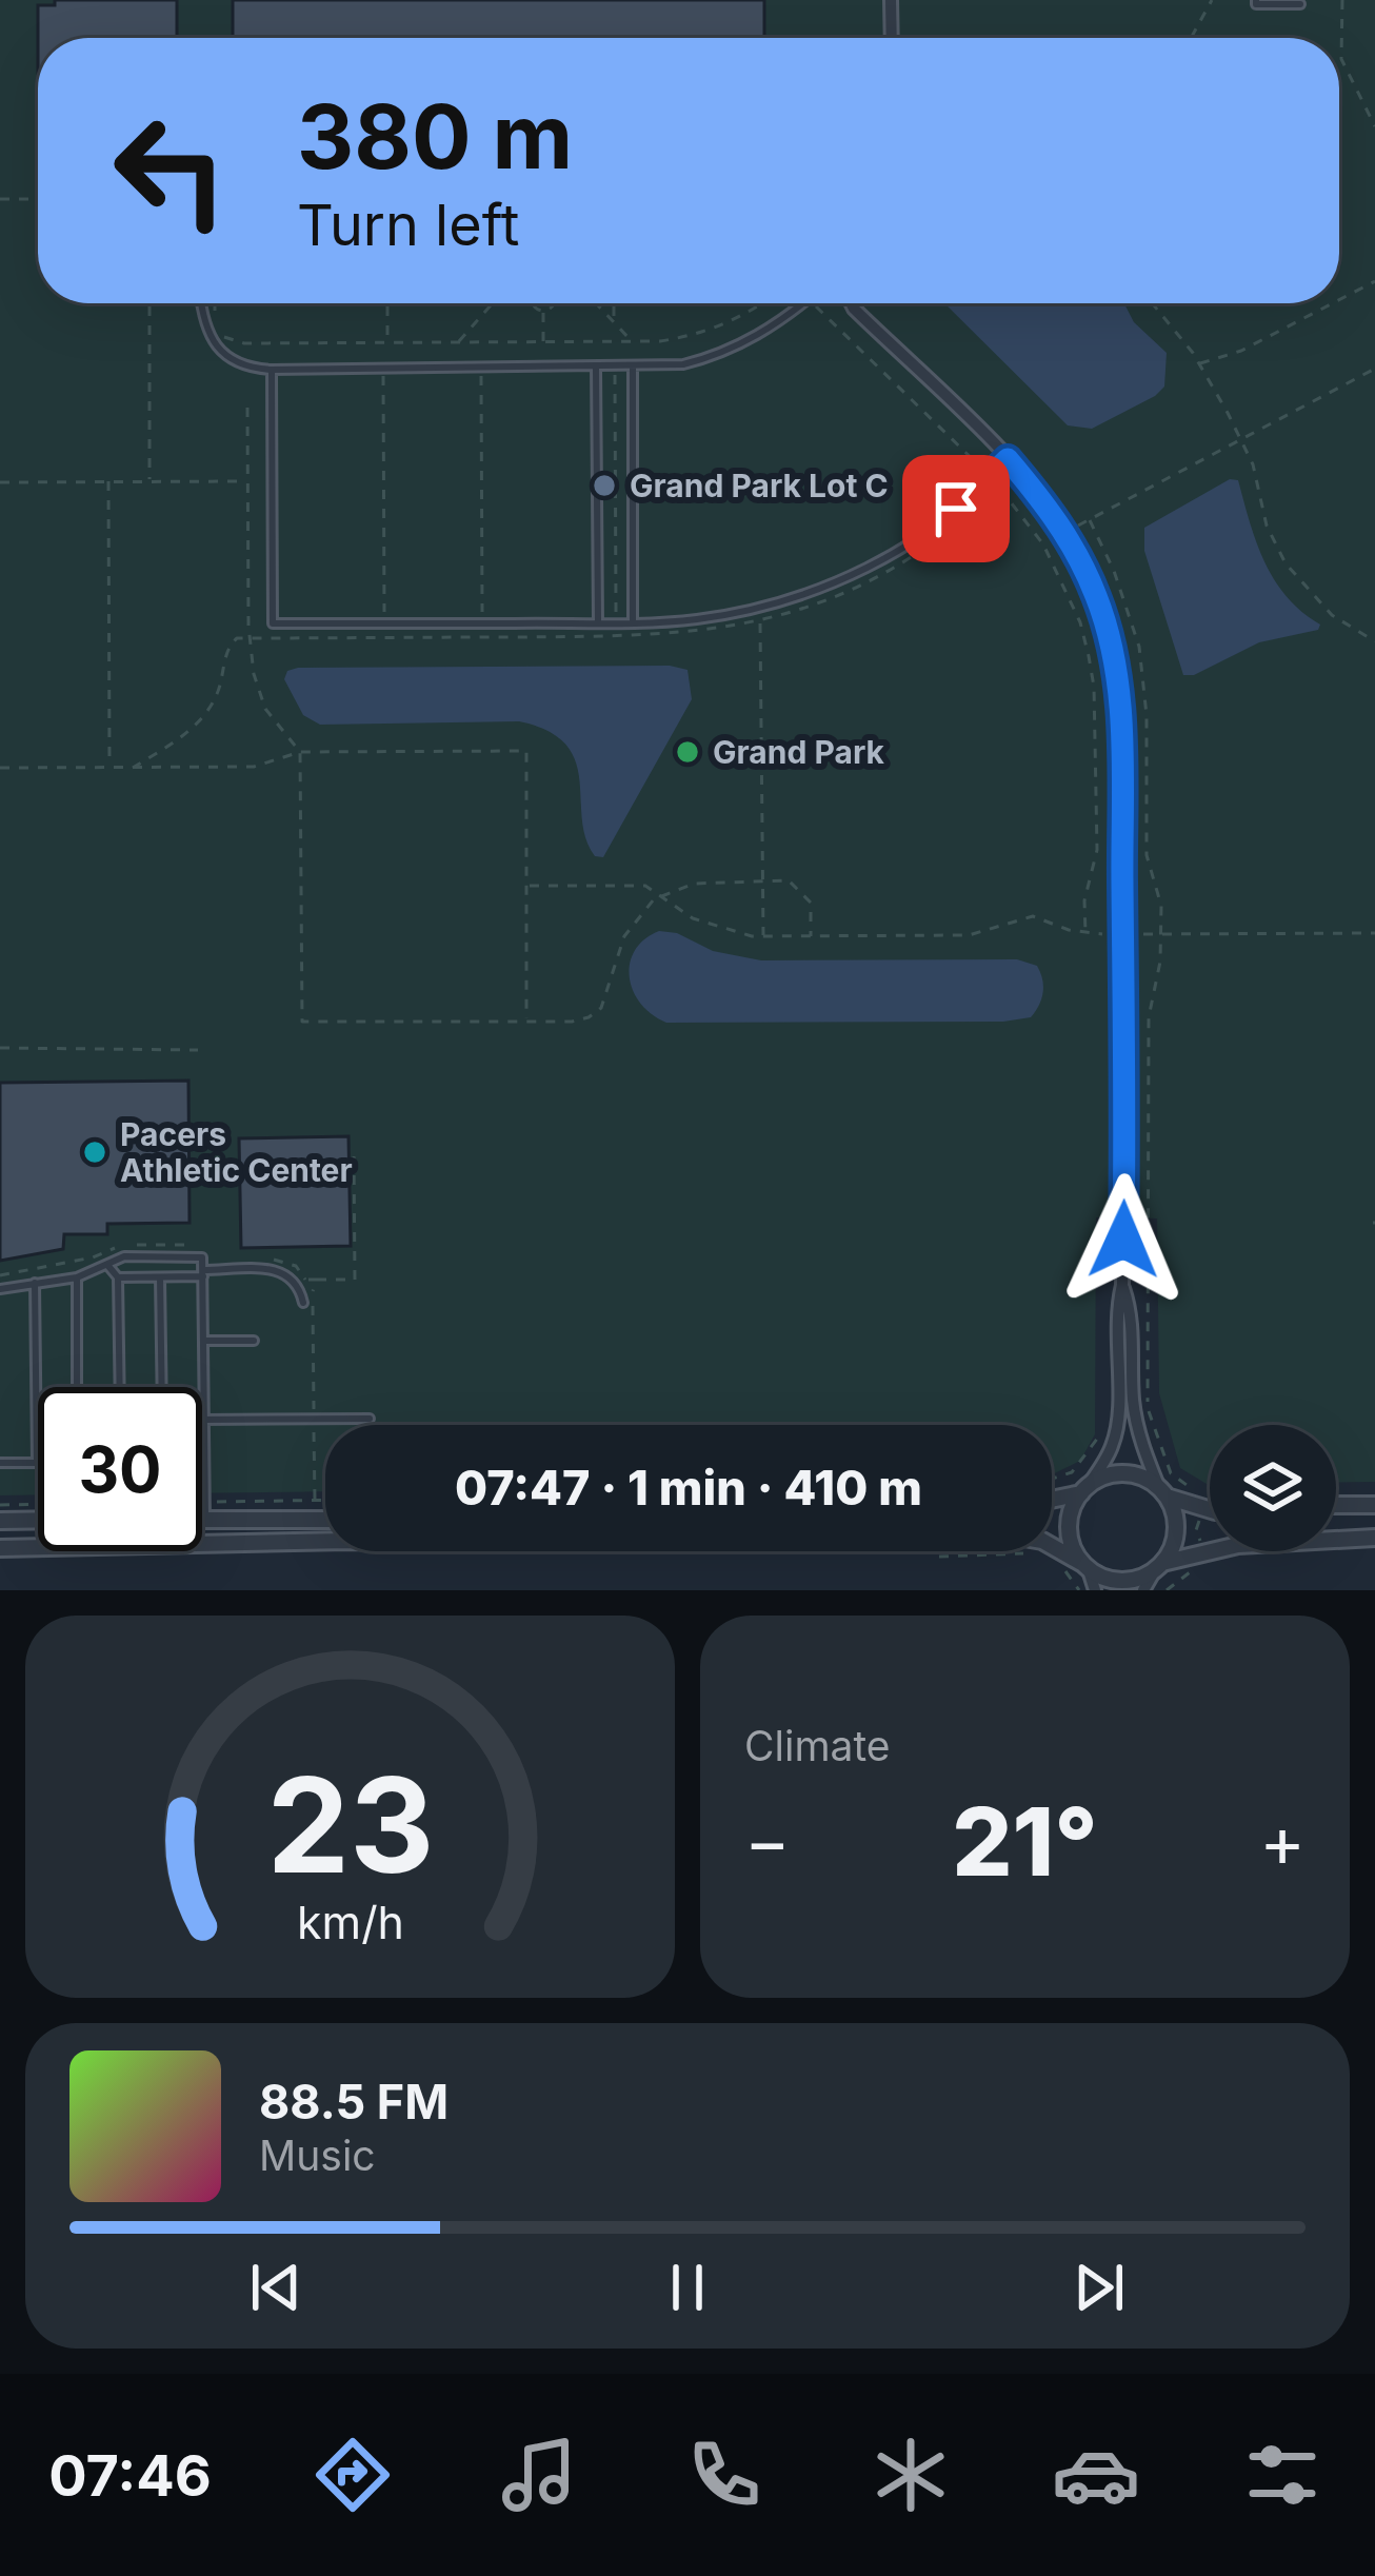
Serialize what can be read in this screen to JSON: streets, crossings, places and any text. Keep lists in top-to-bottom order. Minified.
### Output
{"places":["Grand Park Lot C","Grand Park","Pacers Athletic Center"],"page":{"turn":["380 m","Turn left"],"limit":"30","trip":"07:47 · 1 min · 410 m","tile":"Climate","heat":["−","21°","+"],"song":["88.5 FM","Music"],"tabs":"07:46","gauge":["23","km/h"]}}
